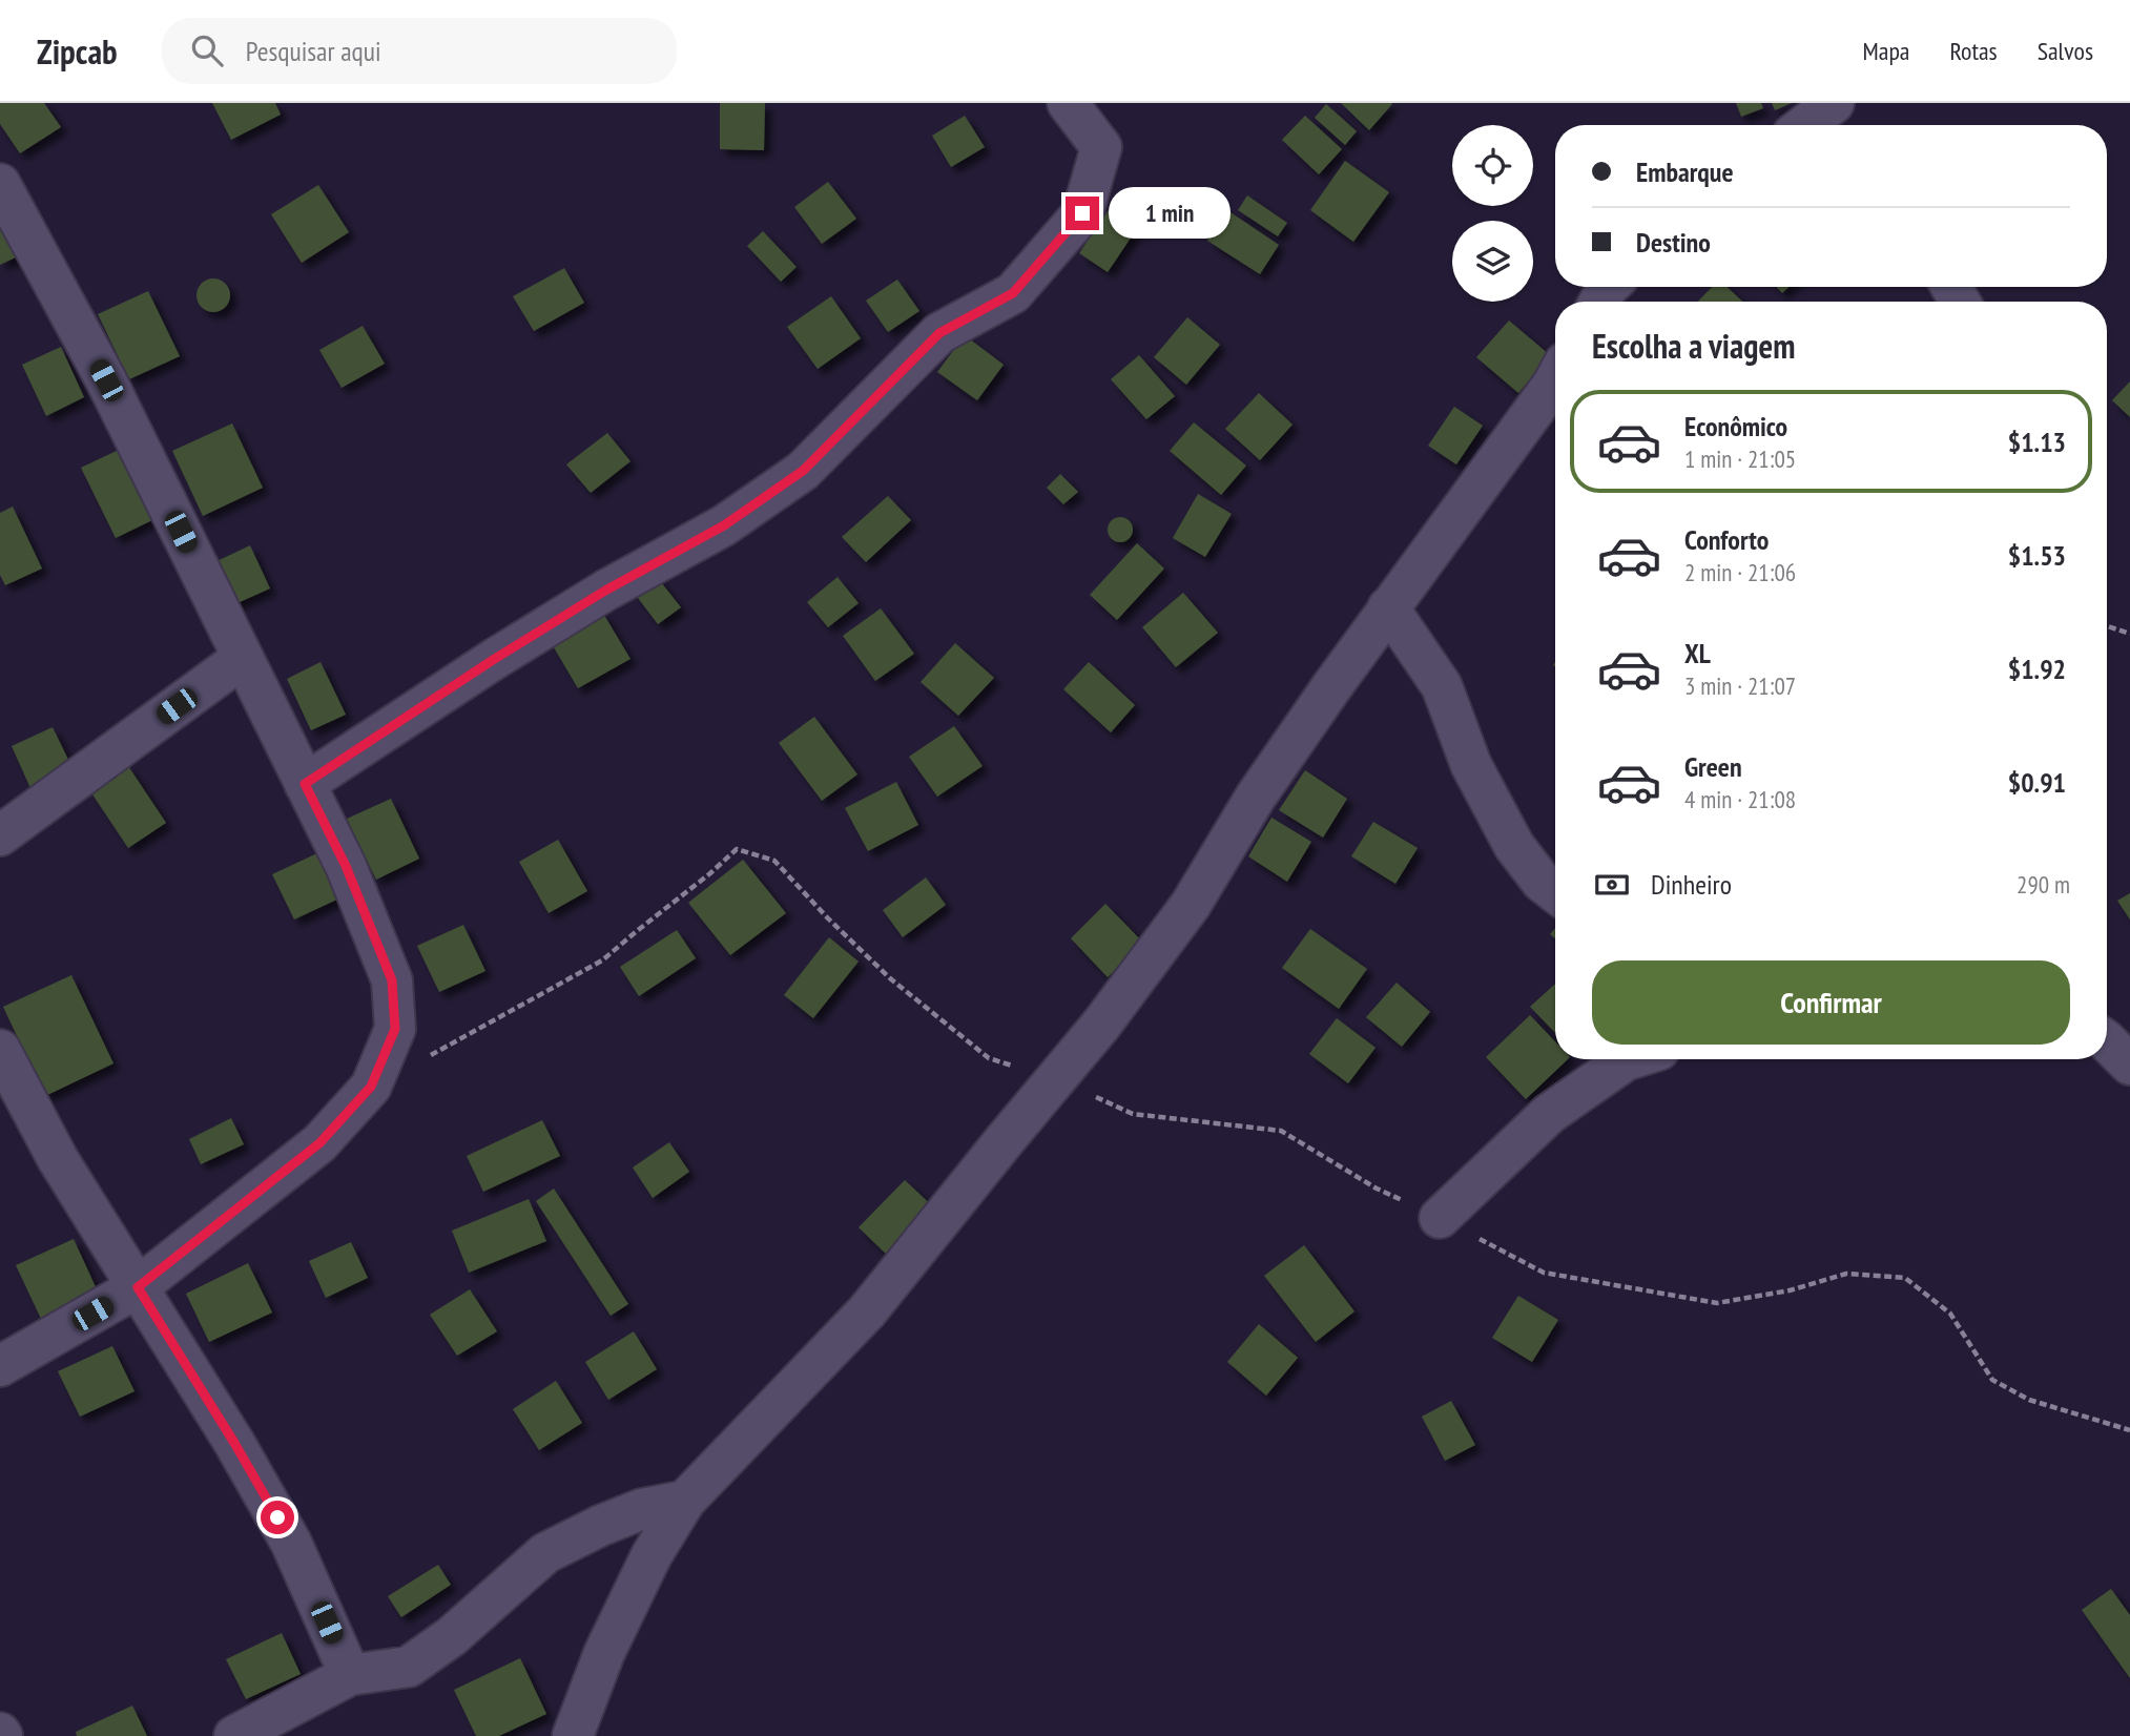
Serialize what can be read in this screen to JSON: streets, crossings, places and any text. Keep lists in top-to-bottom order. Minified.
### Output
{"page":{"header":"Zipcab","search":"Pesquisar aqui","nav":["Mapa","Rotas","Salvos"],"banner":["Embarque","Destino"],"bubble":"1 min","heading":"Escolha a viagem","list":[{"name":"Econômico","note":"1 min · 21:05","value":"$1.13"},{"name":"Conforto","note":"2 min · 21:06","value":"$1.53"},{"name":"XL","note":"3 min · 21:07","value":"$1.92"},{"name":"Green","note":"4 min · 21:08","value":"$0.91"}],"pay":["Dinheiro","290 m"],"buttons":"Confirmar"}}
